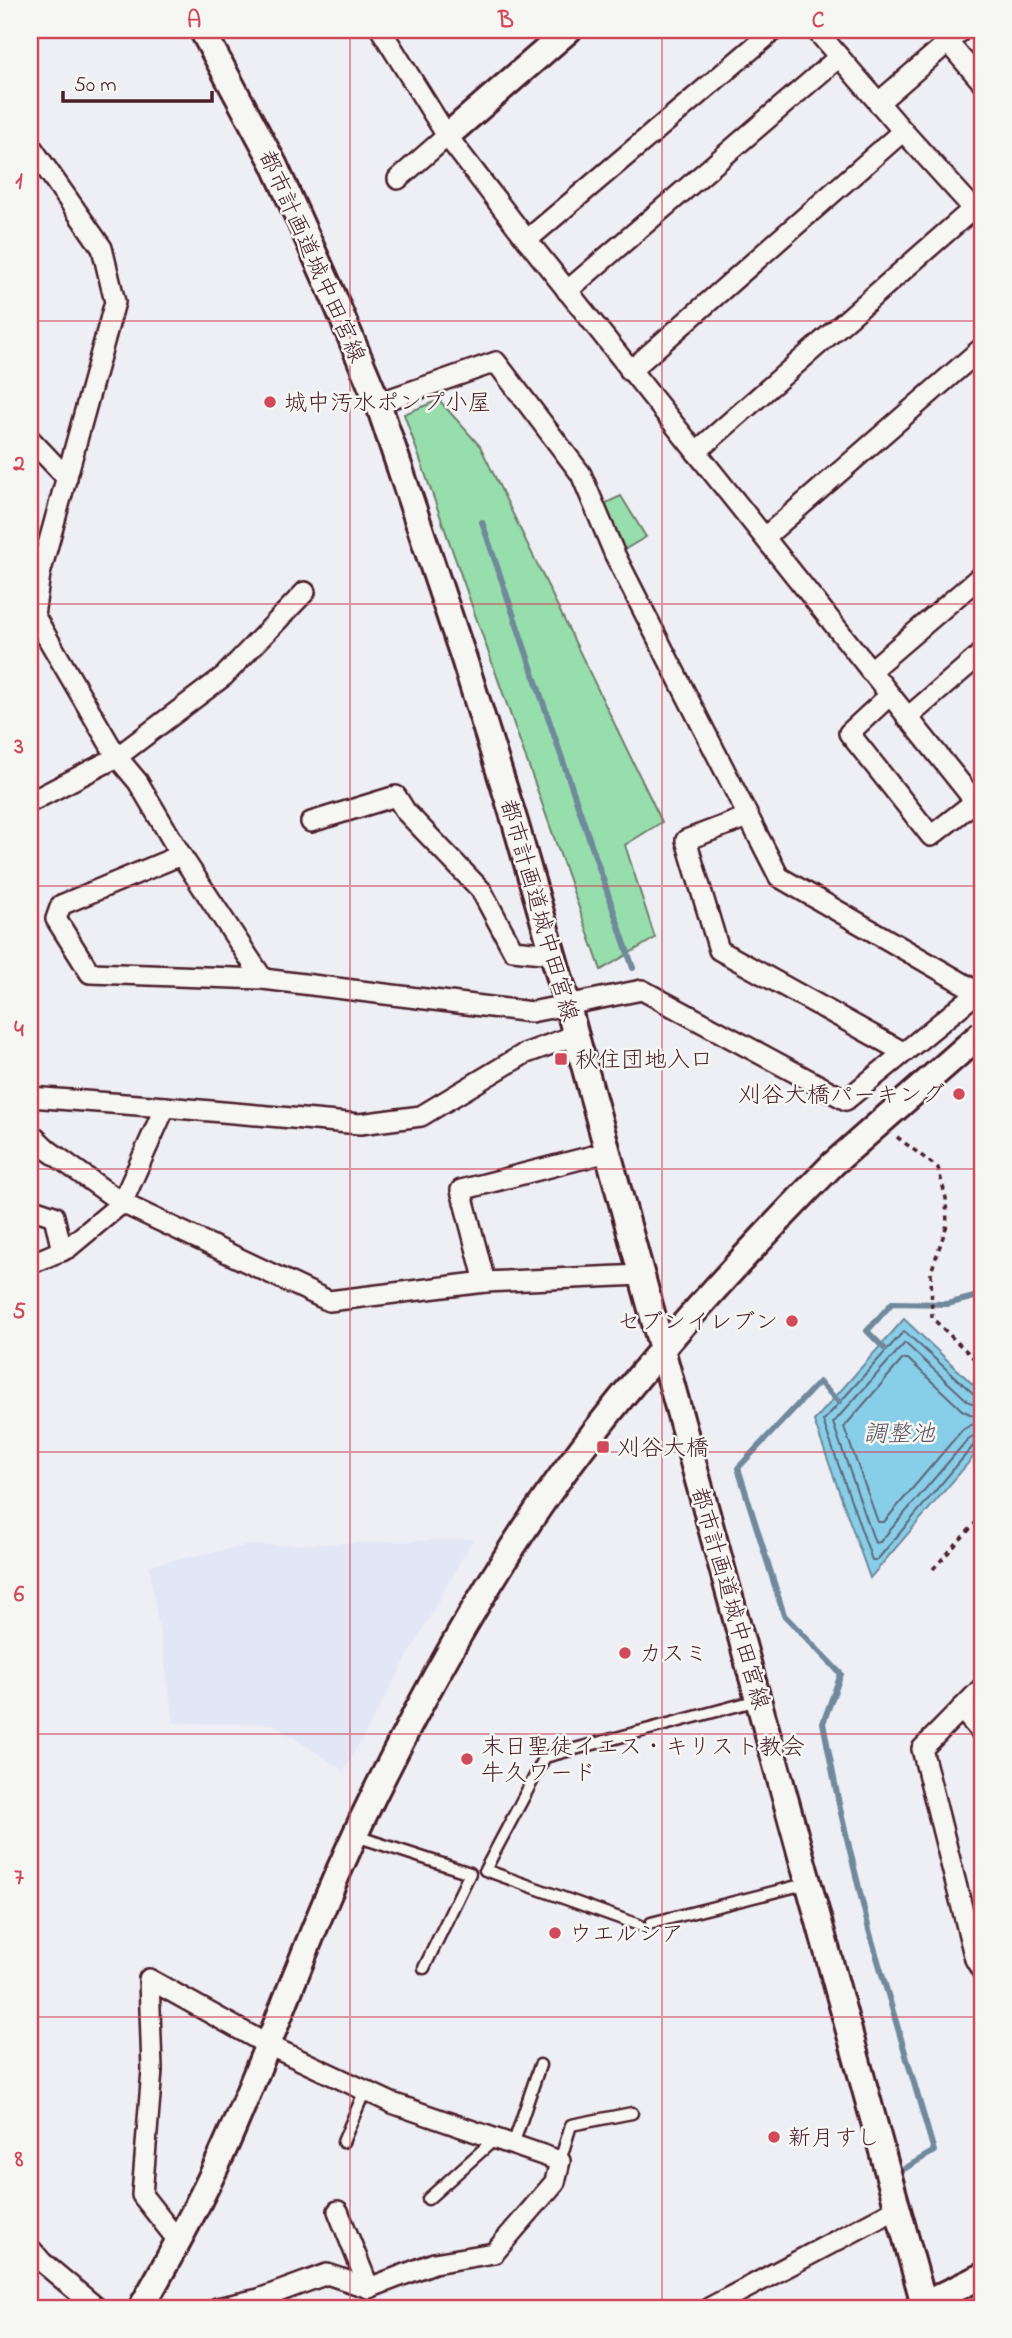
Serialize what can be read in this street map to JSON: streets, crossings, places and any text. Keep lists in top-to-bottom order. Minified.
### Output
{"streets":{"street":["都市計画道城中田宮線"]},"water":["調整池"],"places":{"other":["城中汚水ポンプ小屋","刈谷大橋パーキング","セブンイレブン","カスミ","末日聖徒イエス・キリスト教会 牛久ワード","ウエルシア","新月すし"],"transit":["秋住団地入口","刈谷大橋"]},"scale_bar":"50 m","grid":{"columns":["A","B","C"],"rows":["1","2","3","4","5","6","7","8"]}}
